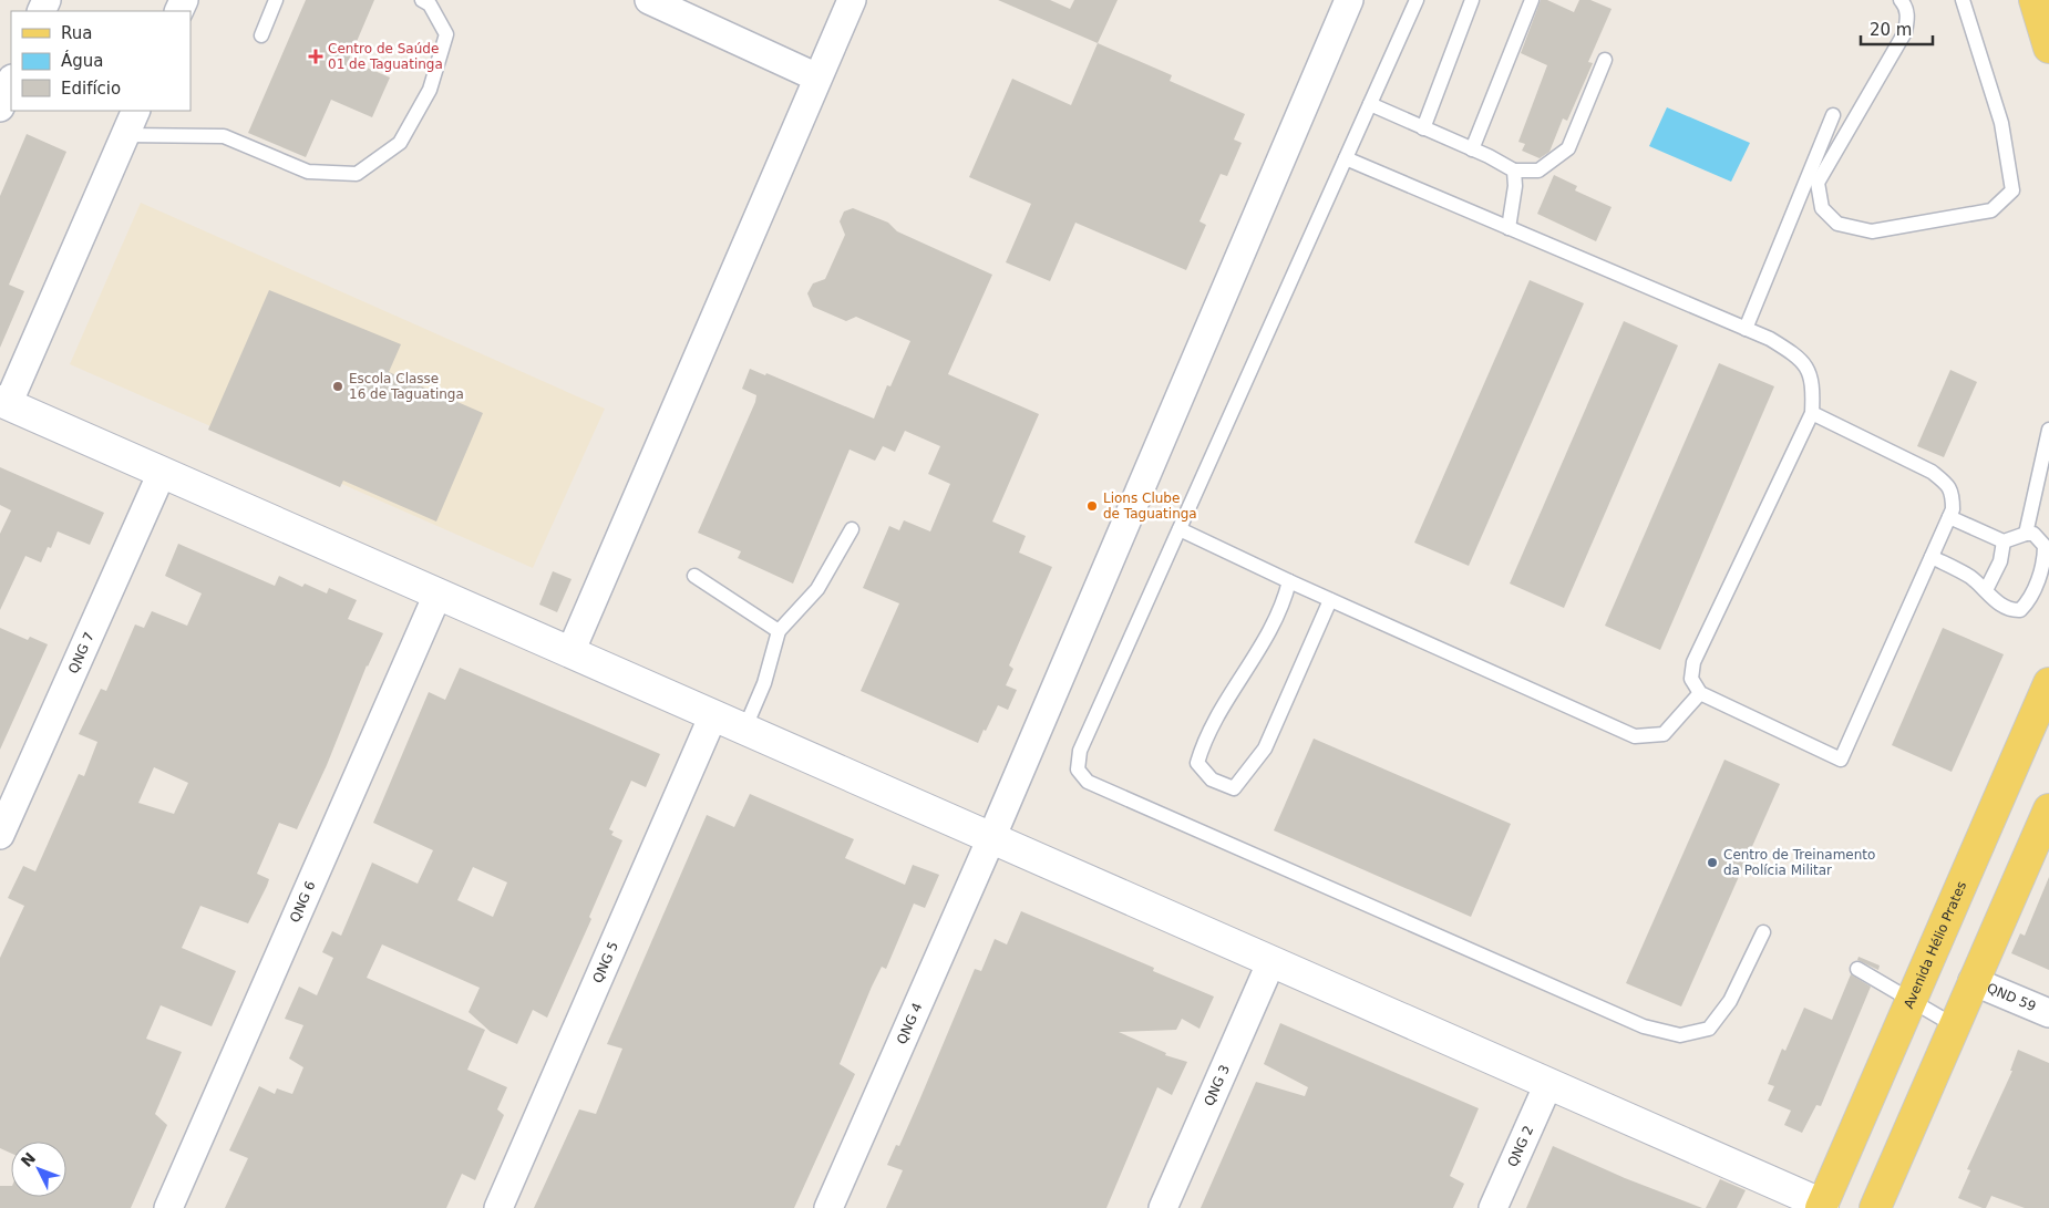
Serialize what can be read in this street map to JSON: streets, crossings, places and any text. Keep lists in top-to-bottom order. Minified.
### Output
{"streets":{"main road":["Avenida Hélio Prates"],"street":["QNG 7","QNG 6","QNG 5","QND 59","QNG 4","QNG 3","QNG 2"]},"places":{"health":["Centro de Saúde 01 de Taguatinga"],"other":["Escola Classe 16 de Taguatinga","Lions Clube de Taguatinga","Centro de Treinamento da Polícia Militar"]},"legend":["Rua","Água","Edifício"],"scale_bar":"20 m","north":"top left"}
